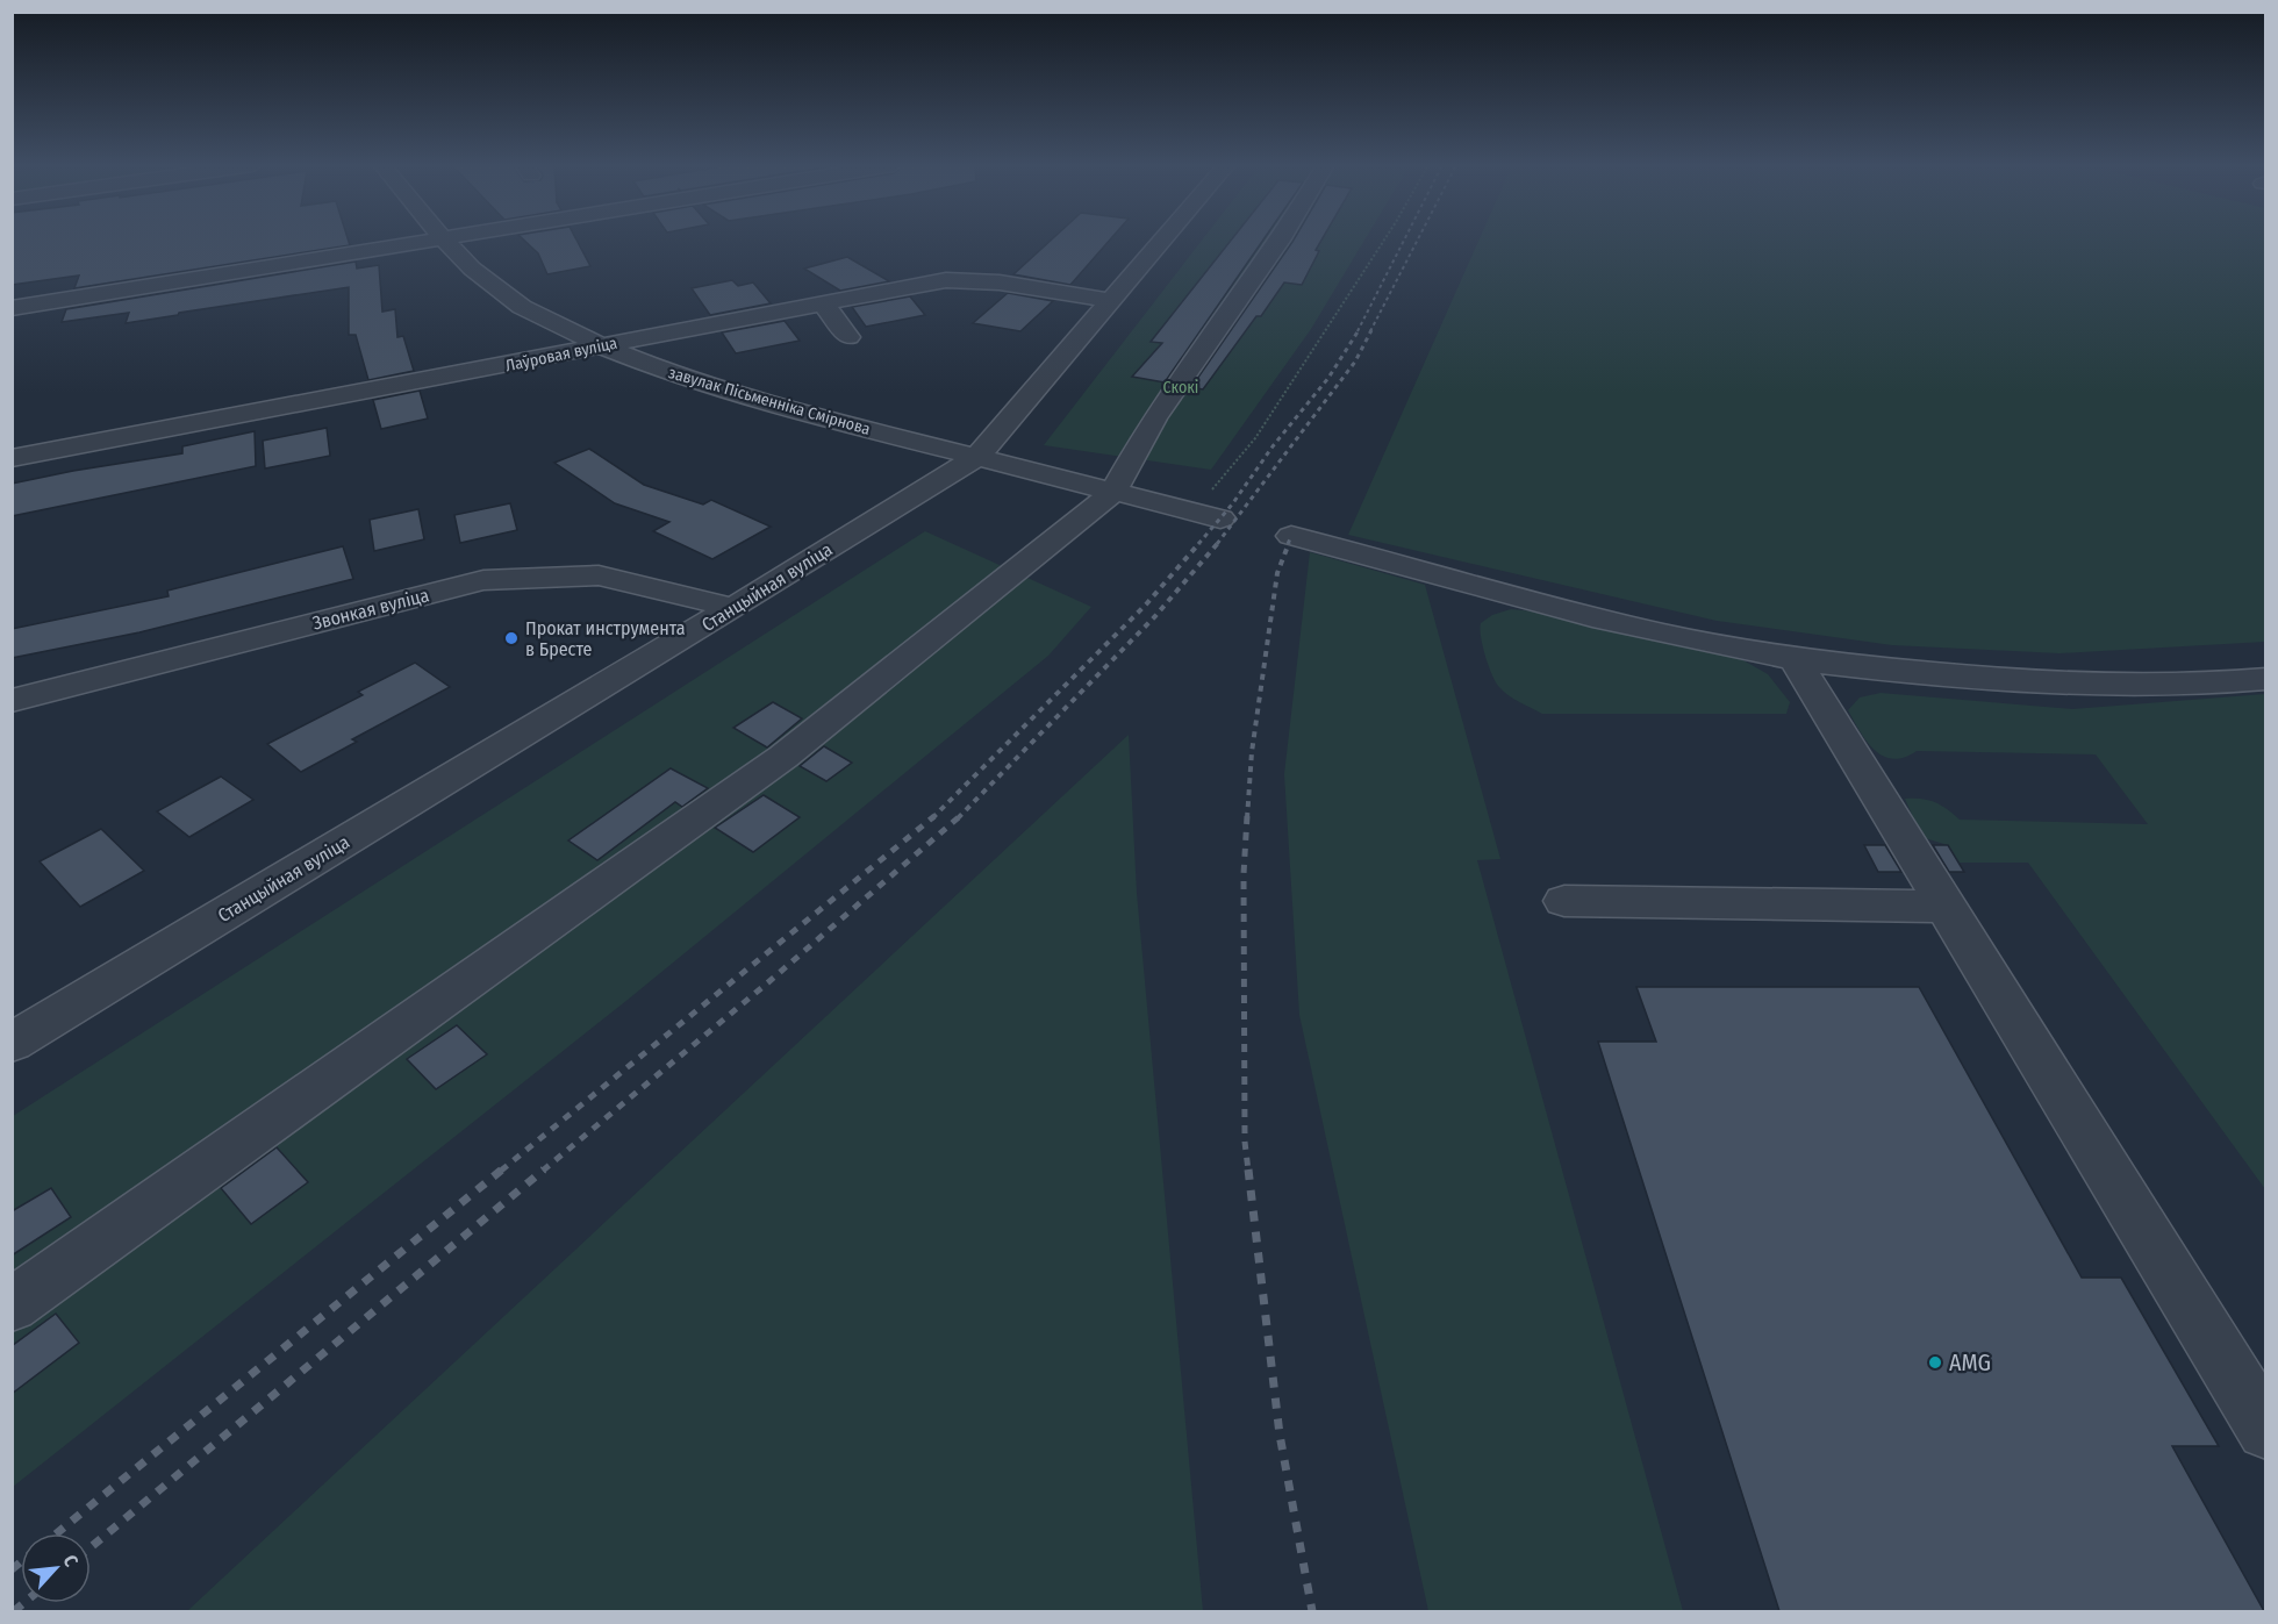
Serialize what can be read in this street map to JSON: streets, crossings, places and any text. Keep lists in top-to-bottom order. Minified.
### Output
{"streets":{"street":["Лаўровая вуліца","завулак Пісьменніка Смірнова","Станцыйная вуліца","Звонкая вуліца"]},"crossings":[["Лаўровая вуліца","завулак Пісьменніка Смірнова"],["Лаўровая вуліца","Станцыйная вуліца"],["завулак Пісьменніка Смірнова","Станцыйная вуліца"],["Станцыйная вуліца","Звонкая вуліца"]],"parks":["Скокі"],"places":["Прокат инструмента в Бресте","AMG"],"north":"top right"}
